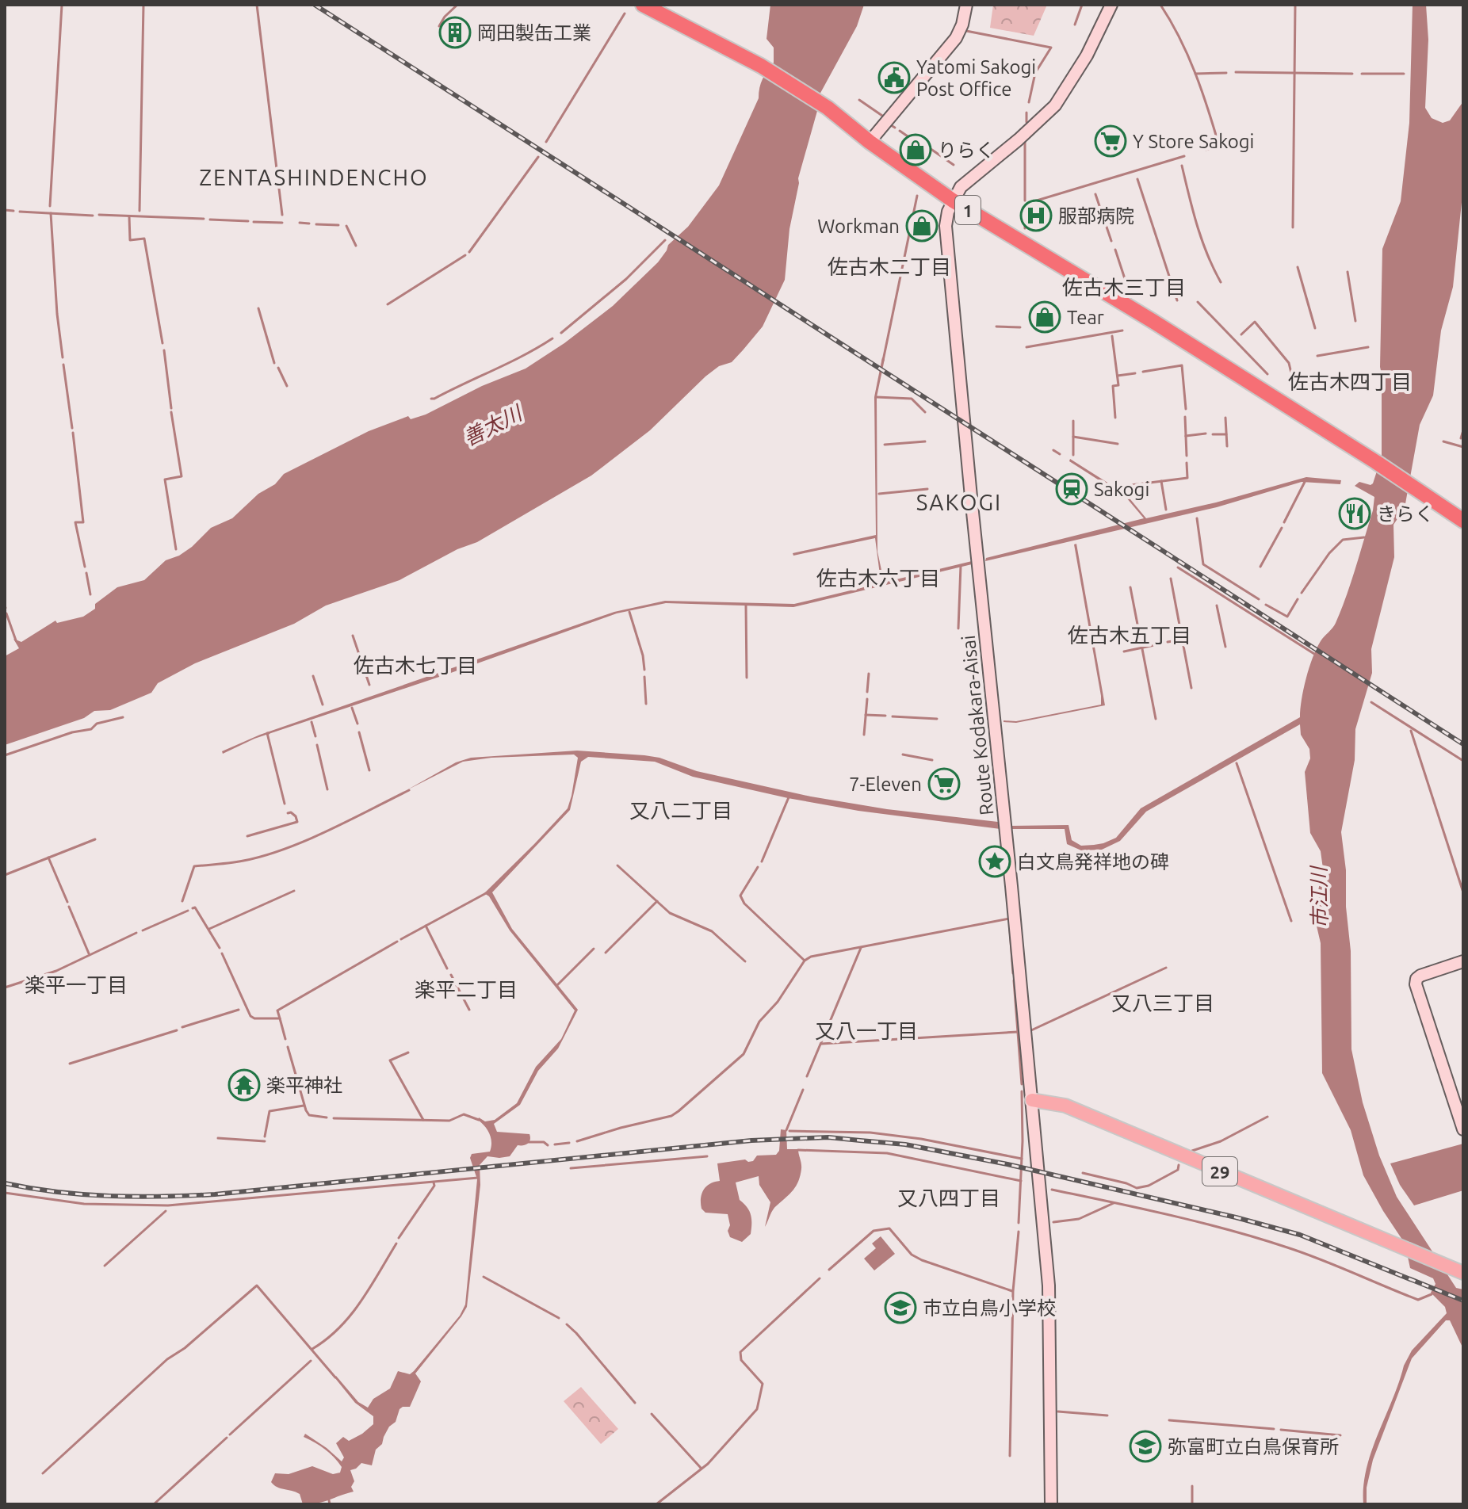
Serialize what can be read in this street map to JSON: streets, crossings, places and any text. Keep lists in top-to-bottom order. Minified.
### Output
{"streets":{"highway":["1"],"main road":["Route Kodakara-Aisai","29"]},"crossings":[["1","Route Kodakara-Aisai"],["Route Kodakara-Aisai","29"]],"districts":["ZENTASHINDENCHO","佐古木二丁目","佐古木三丁目","佐古木四丁目","SAKOGI","佐古木六丁目","佐古木五丁目","佐古木七丁目","又八二丁目","楽平一丁目","楽平二丁目","又八三丁目","又八一丁目","又八四丁目"],"water":["善太川","市江川"],"places":{"building":["岡田製缶工業"],"public building":["Yatomi Sakogi Post Office"],"supermarket":["Y Store Sakogi","7-Eleven"],"shop":["りらく","Workman","Tear"],"hospital":["服部病院"],"station":["Sakogi"],"restaurant":["きらく"],"place":["白文鳥発祥地の碑"],"temple":["楽平神社"],"school or university":["市立白鳥小学校","弥富町立白鳥保育所"]}}
